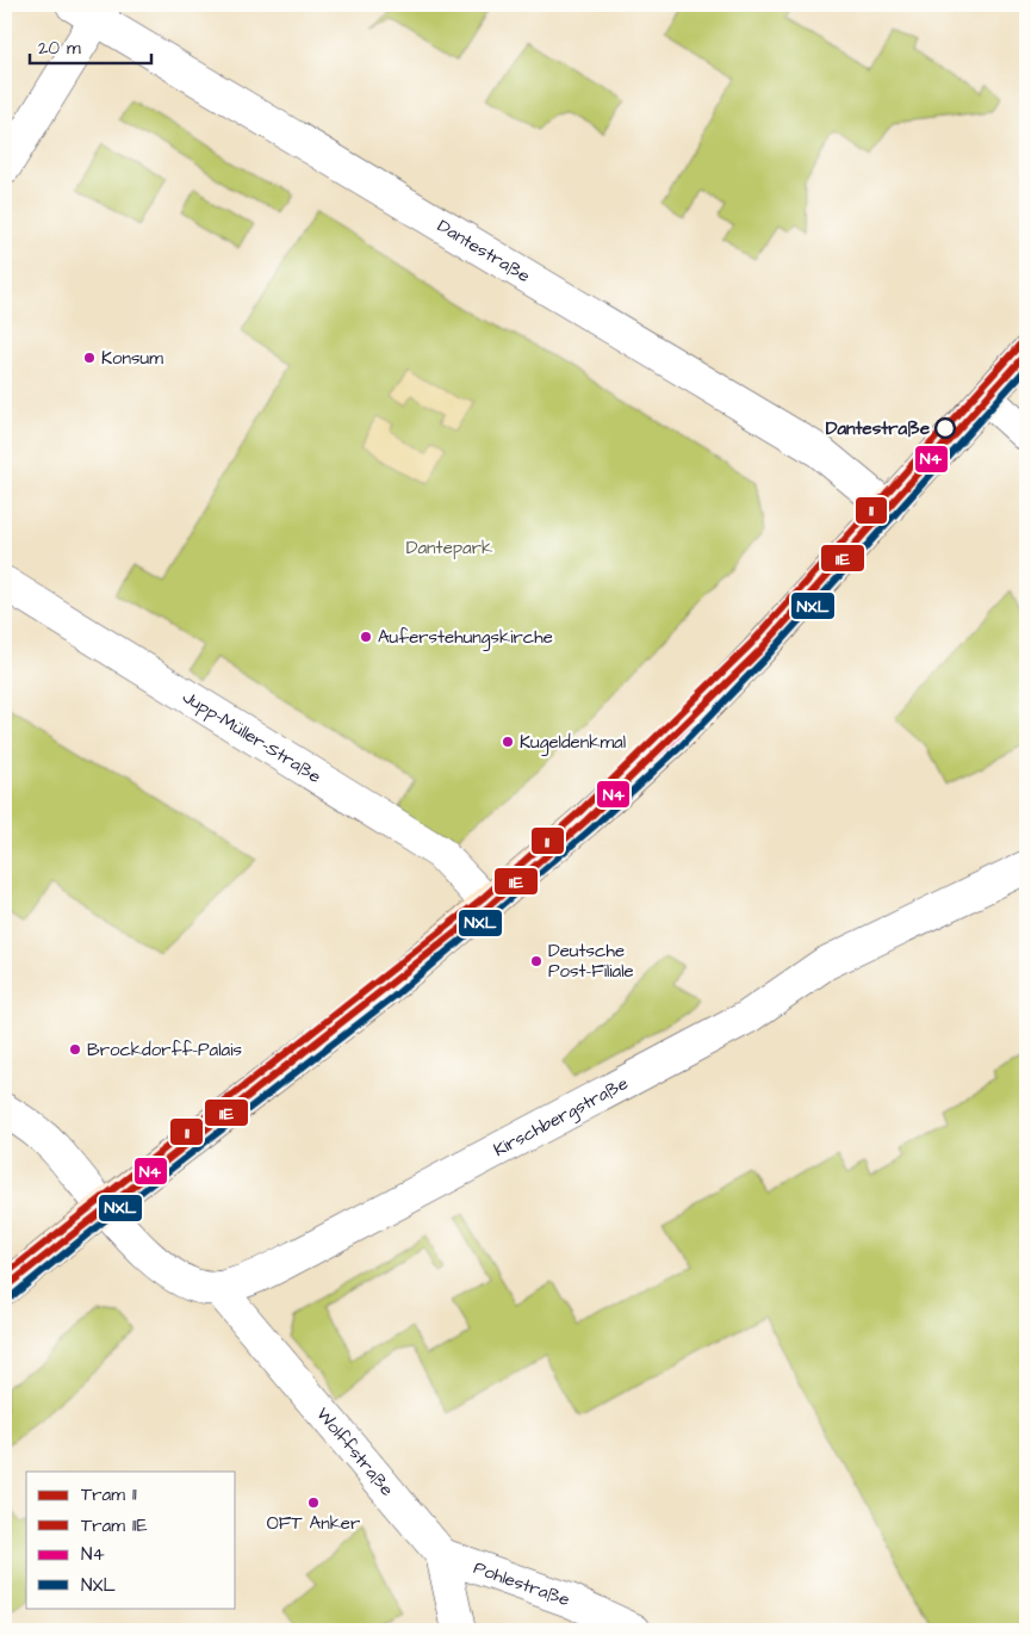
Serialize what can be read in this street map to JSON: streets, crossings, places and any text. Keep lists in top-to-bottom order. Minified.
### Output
{"streets":{"street":["Dantestraße","Jupp-Müller-Straße","Kirschbergstraße","Wolffstraße","Pohlestraße"]},"crossings":[["Kirschbergstraße","Wolffstraße"],["Wolffstraße","Pohlestraße"]],"parks":["Dantepark"],"places":["Konsum","Dantestraße","Auferstehungskirche","Kugeldenkmal","Deutsche Post-Filiale","Brockdorff-Palais","OFT Anker"],"lines":["tram line 11","tram line 11E","transit line N4","transit line NXL"],"legend":["Tram 11","Tram 11E","N4","NXL"],"scale_bar":"20 m"}
